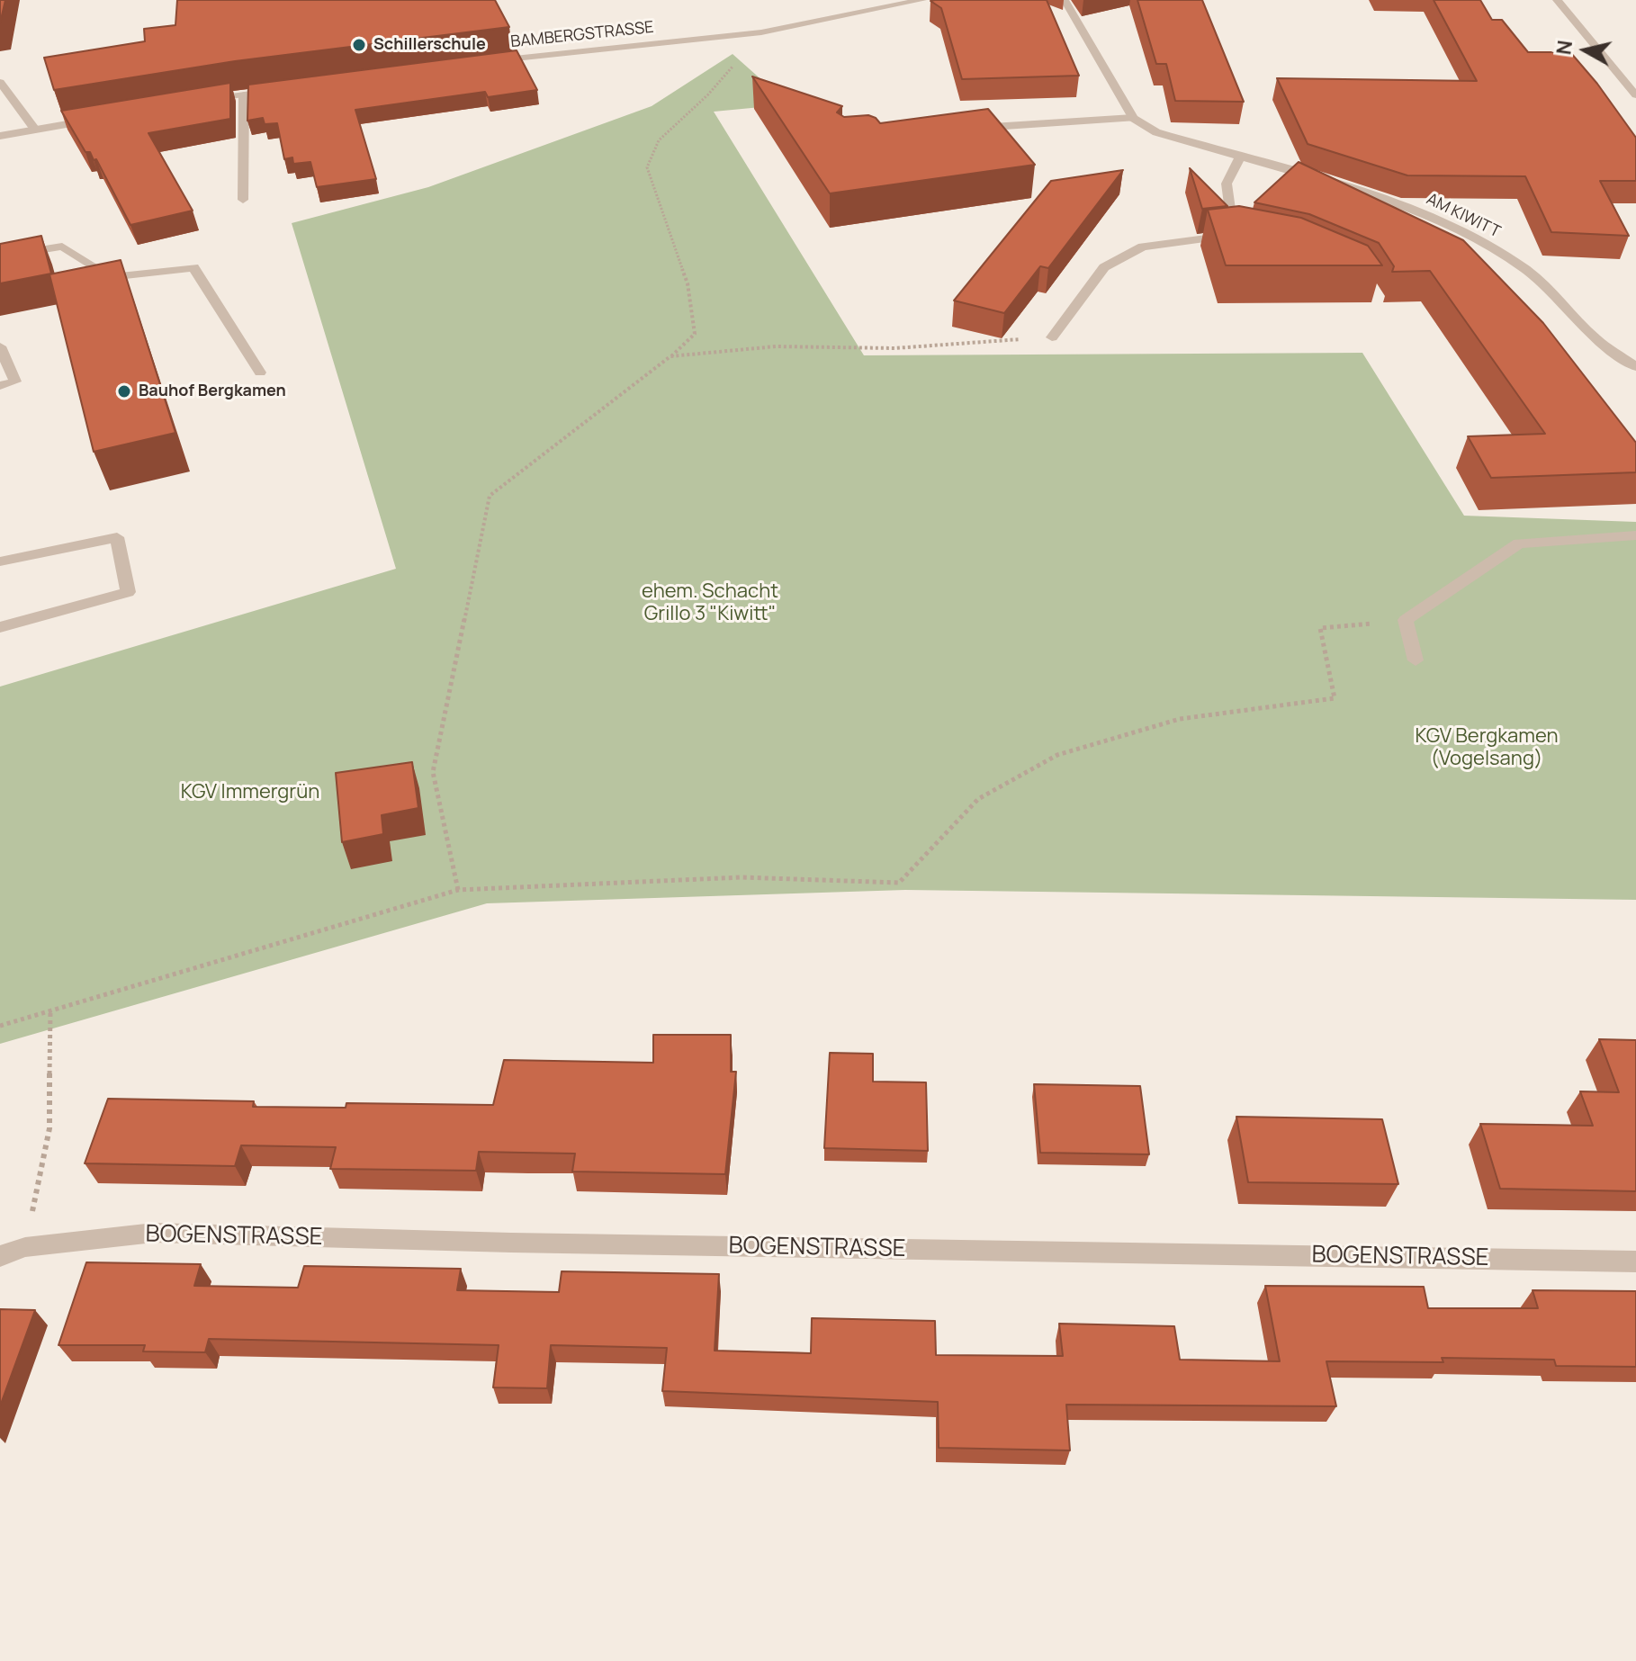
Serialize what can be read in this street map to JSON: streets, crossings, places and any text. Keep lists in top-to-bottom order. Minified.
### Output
{"streets":{"street":["BAMBERGSTRASSE","AM KIWITT","BOGENSTRASSE"]},"parks":["ehem. Schacht Grillo 3 \"Kiwitt\"","KGV Bergkamen (Vogelsang)","KGV Immergrün"],"places":["Schillerschule","Bauhof Bergkamen"],"north":"left"}
